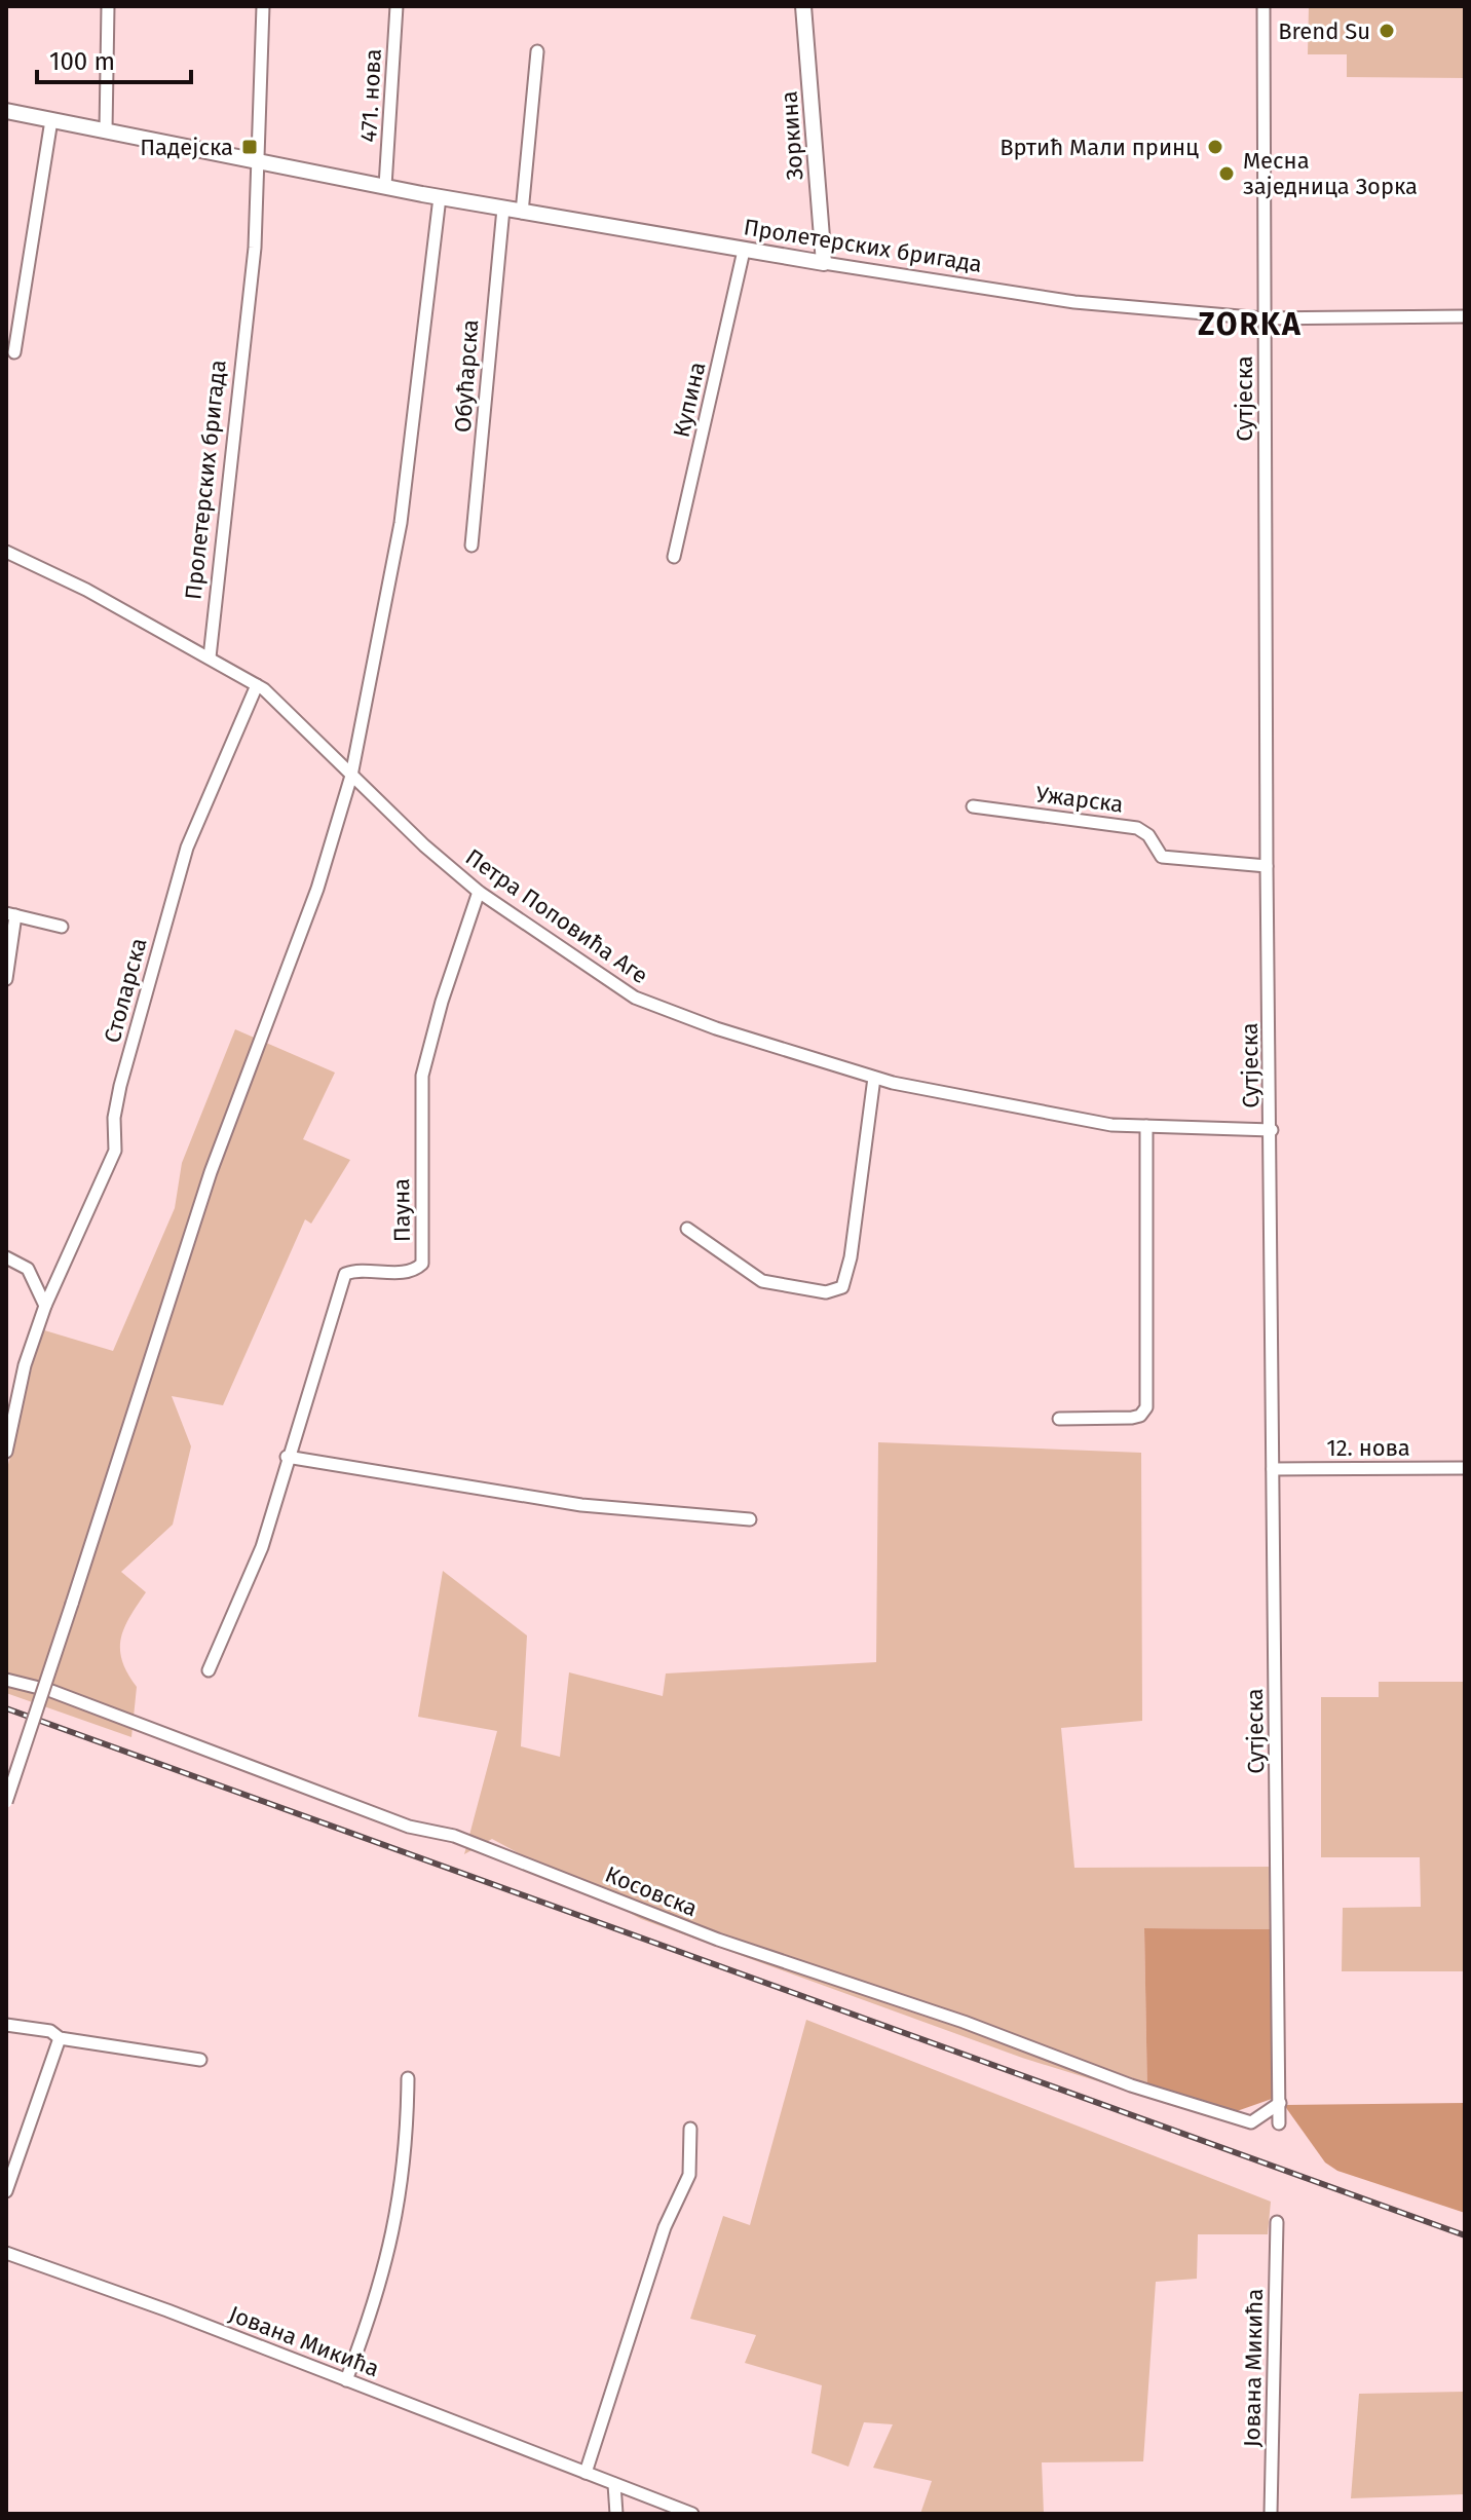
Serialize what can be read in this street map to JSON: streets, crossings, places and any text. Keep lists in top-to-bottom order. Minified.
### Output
{"streets":{"street":["471. нова","Зоркина","Пролетерских бригада","Обућарска","Сутјеска","Купина","Ужарска","Петра Поповића Аге","Столарска","Пауна","12. нова","Косовска","Јована Микића"]},"crossings":[["471. нова","Пролетерских бригада"],["Зоркина","Пролетерских бригада"],["Пролетерских бригада","Обућарска"],["Пролетерских бригада","Сутјеска"],["Пролетерских бригада","Купина"],["Пролетерских бригада","Петра Поповића Аге"],["Сутјеска","Ужарска"],["Сутјеска","Петра Поповића Аге"],["Сутјеска","12. нова"],["Сутјеска","Косовска"],["Петра Поповића Аге","Столарска"],["Петра Поповића Аге","Пауна"]],"districts":["ZORKA"],"places":{"other":["Brend Su","Вртић Мали принц","Месна заједница Зорка"],"transit":["Падејска"]},"scale_bar":"100 m"}
